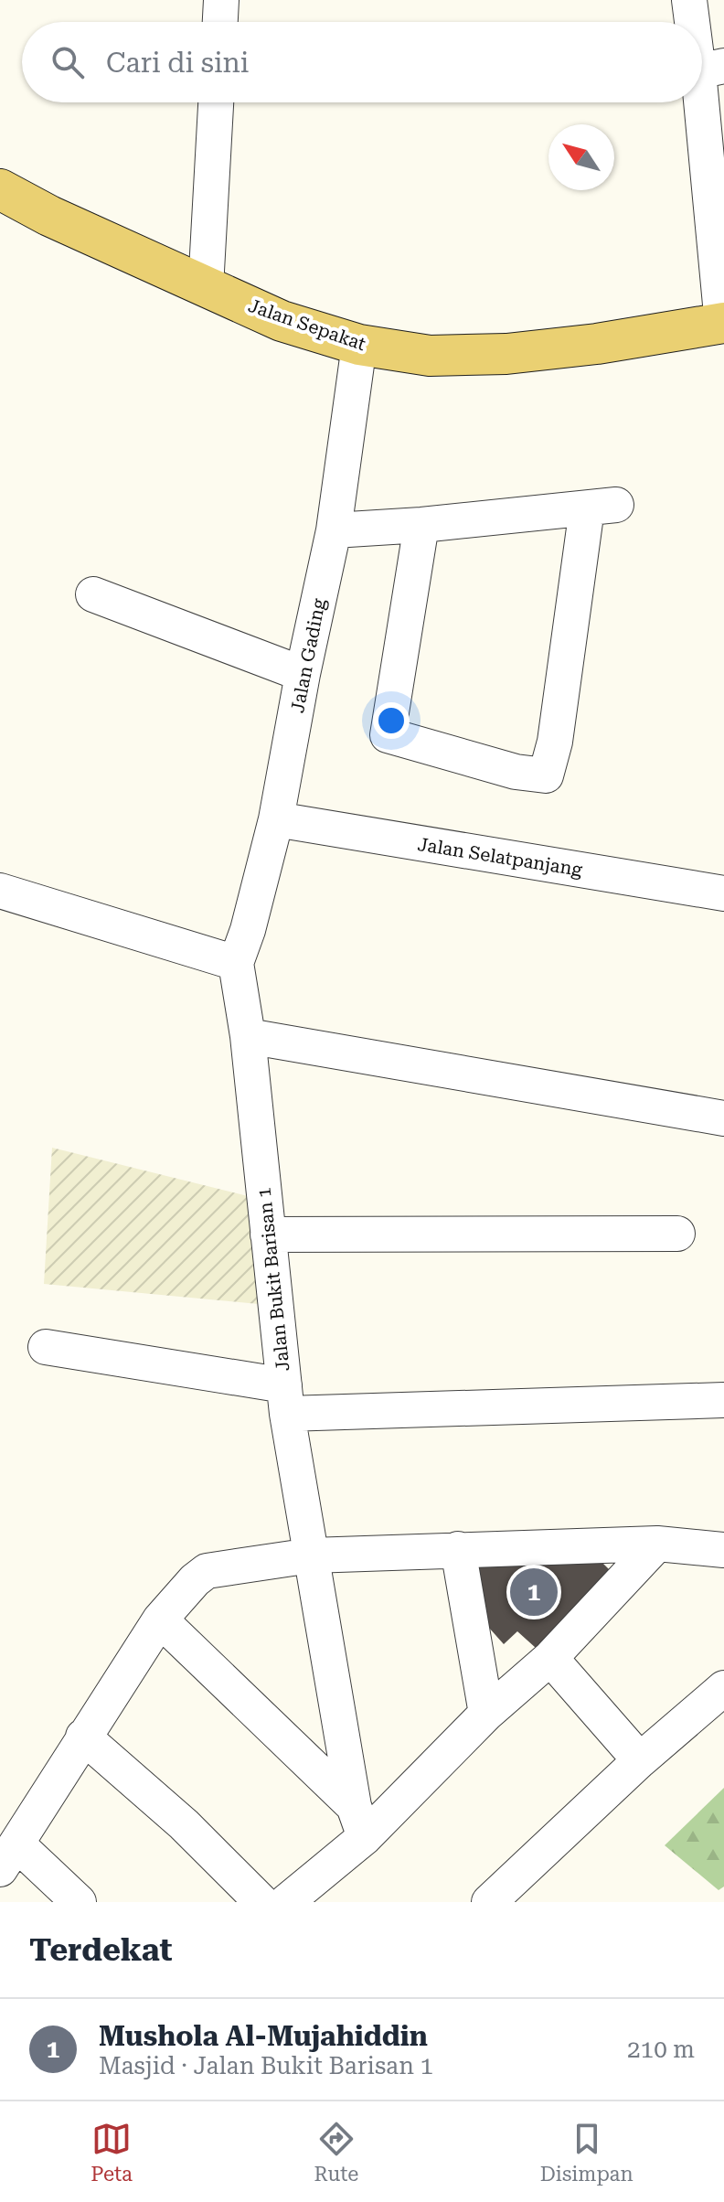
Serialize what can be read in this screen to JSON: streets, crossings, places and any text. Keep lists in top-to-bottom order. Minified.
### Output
{"streets":{"main road":["Jalan Sepakat"],"street":["Jalan Gading","Jalan Selatpanjang","Jalan Bukit Barisan 1"]},"crossings":[["Jalan Sepakat","Jalan Gading"],["Jalan Gading","Jalan Selatpanjang"],["Jalan Gading","Jalan Bukit Barisan 1"]],"north":"top left","page":{"search":"Cari di sini","pins":"1","heading":"Terdekat","list":[{"mark":"1","name":"Mushola Al-Mujahiddin","note":"Masjid · Jalan Bukit Barisan 1","value":"210 m"}],"nav":["Peta","Rute","Disimpan"]}}
